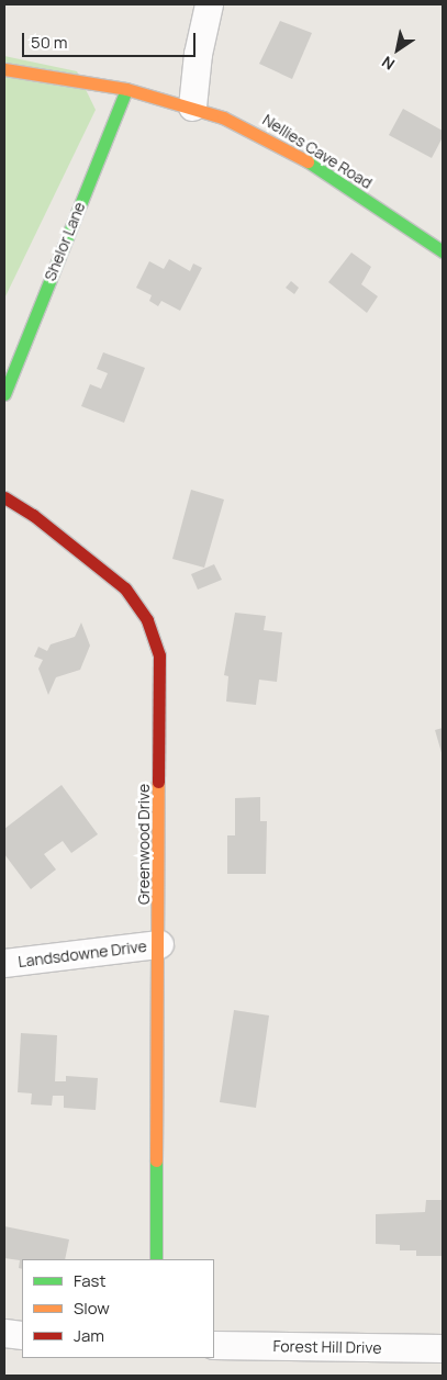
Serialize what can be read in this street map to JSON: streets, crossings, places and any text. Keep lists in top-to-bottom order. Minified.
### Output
{"streets":{"street":["Nellies Cave Road","Shelor Lane","Greenwood Drive","Landsdowne Drive","Forest Hill Drive"]},"crossings":[["Nellies Cave Road","Shelor Lane"],["Greenwood Drive","Landsdowne Drive"]],"legend":["Fast","Slow","Jam"],"scale_bar":"50 m","north":"bottom left"}
